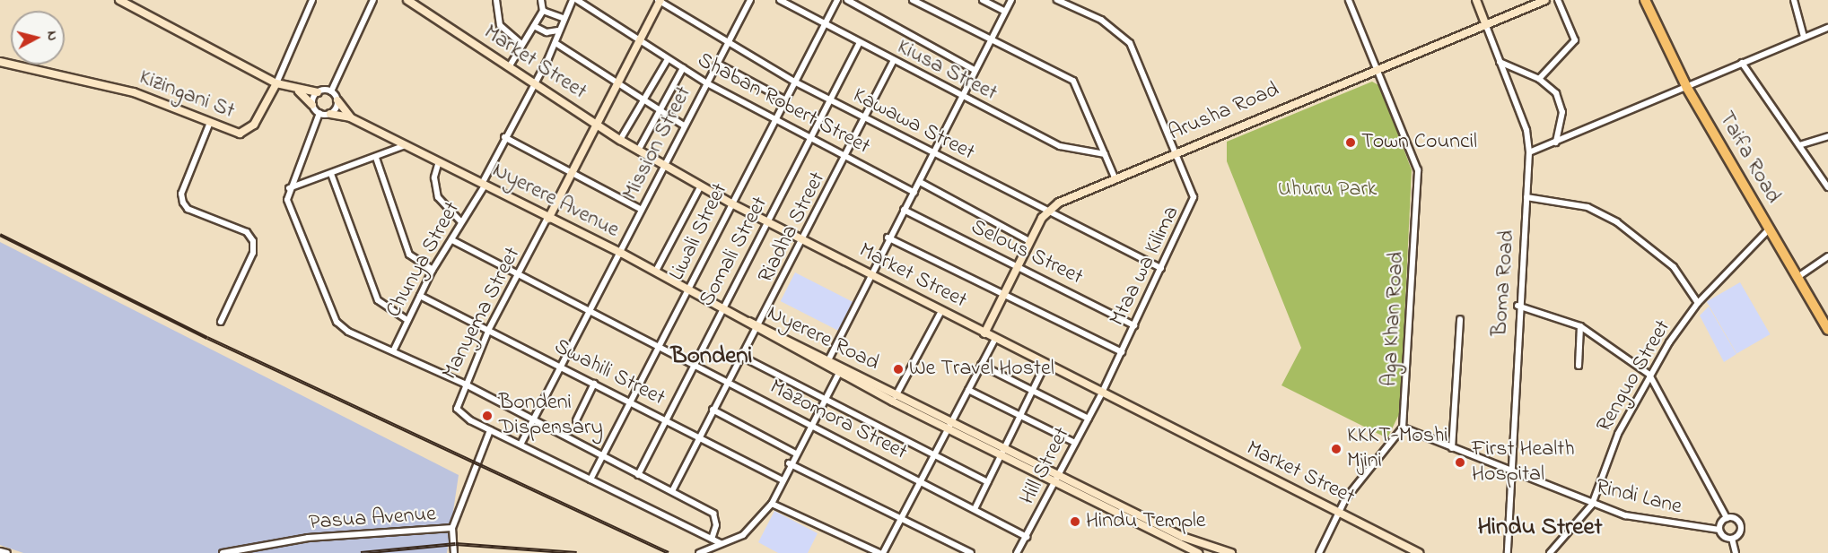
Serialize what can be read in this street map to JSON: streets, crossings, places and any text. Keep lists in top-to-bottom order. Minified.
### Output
{"streets":{"highway":["Taifa Road"],"street":["Market Street","Kiusa Street","Kizingani St","Shaban Robert Street","Arusha Road","Kawawa Street","Mission Street","Nyerere Avenue","Riadha Street","Liwali Street","Somali Street","Selous Street","Chunya Street","Mtaa wa Kilima","Boma Road","Manyema Street","Aga Khan Road","Nyerere Road","Swahili Street","Renguo Street","Mazomora Street","Hill Street","Rindi Lane","Pasua Avenue"]},"crossings":[["Market Street","Mission Street"],["Market Street","Riadha Street"],["Market Street","Liwali Street"],["Market Street","Somali Street"],["Market Street","Chunya Street"],["Market Street","Mtaa wa Kilima"],["Market Street","Hill Street"],["Kiusa Street","Riadha Street"],["Kiusa Street","Liwali Street"],["Kiusa Street","Somali Street"],["Shaban Robert Street","Mission Street"],["Shaban Robert Street","Riadha Street"],["Shaban Robert Street","Liwali Street"],["Shaban Robert Street","Somali Street"],["Arusha Road","Kawawa Street"],["Arusha Road","Mtaa wa Kilima"],["Arusha Road","Boma Road"],["Arusha Road","Aga Khan Road"],["Kawawa Street","Mission Street"],["Kawawa Street","Riadha Street"],["Kawawa Street","Liwali Street"],["Kawawa Street","Somali Street"],["Kawawa Street","Mtaa wa Kilima"],["Mission Street","Nyerere Avenue"],["Mission Street","Swahili Street"],["Mission Street","Mazomora Street"],["Taifa Road","Renguo Street"],["Nyerere Avenue","Liwali Street"],["Nyerere Avenue","Somali Street"],["Nyerere Avenue","Chunya Street"],["Nyerere Avenue","Manyema Street"],["Nyerere Avenue","Nyerere Road"],["Riadha Street","Nyerere Road"],["Riadha Street","Swahili Street"],["Riadha Street","Mazomora Street"],["Liwali Street","Swahili Street"],["Liwali Street","Mazomora Street"],["Somali Street","Swahili Street"],["Somali Street","Mazomora Street"],["Selous Street","Mtaa wa Kilima"],["Chunya Street","Swahili Street"],["Chunya Street","Mazomora Street"],["Mtaa wa Kilima","Hill Street"],["Boma Road","Rindi Lane"],["Manyema Street","Swahili Street"],["Manyema Street","Mazomora Street"],["Manyema Street","Pasua Avenue"],["Aga Khan Road","Rindi Lane"],["Nyerere Road","Hill Street"],["Renguo Street","Rindi Lane"],["Mazomora Street","Hill Street"]],"districts":["Bondeni","Hindu Street"],"parks":["Uhuru Park"],"places":["Town Council","We Travel Hostel","Bondeni Dispensary","KKKT-Moshi Mjini","First Health Hospital","Hindu Temple"],"north":"right"}
